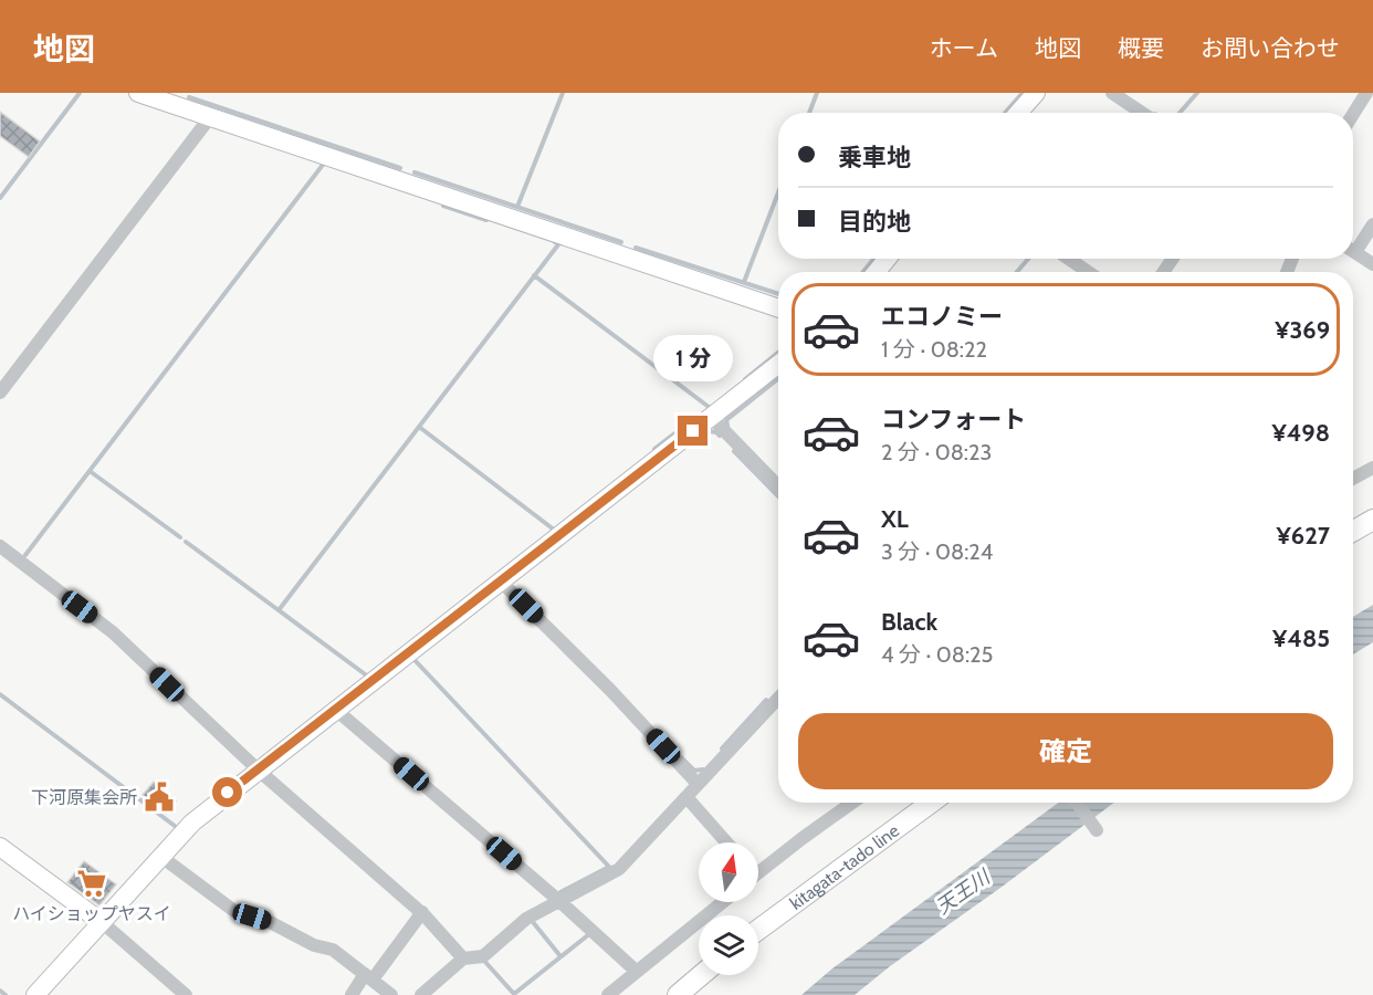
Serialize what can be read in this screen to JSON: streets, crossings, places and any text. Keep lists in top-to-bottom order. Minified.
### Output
{"streets":{"main road":["kitagata-tado line"]},"water":["天王川"],"places":{"public building":["下河原集会所"],"supermarket":["ハイショップヤスイ"]},"north":"top","page":{"header":"地図","nav":["ホーム","地図","概要","お問い合わせ"],"banner":["乗車地","目的地"],"list":[{"name":"エコノミー","note":"1 分 · 08:22","value":"¥369"},{"name":"コンフォート","note":"2 分 · 08:23","value":"¥498"},{"name":"XL","note":"3 分 · 08:24","value":"¥627"},{"name":"Black","note":"4 分 · 08:25","value":"¥485"}],"bubble":"1 分","buttons":"確定"}}
